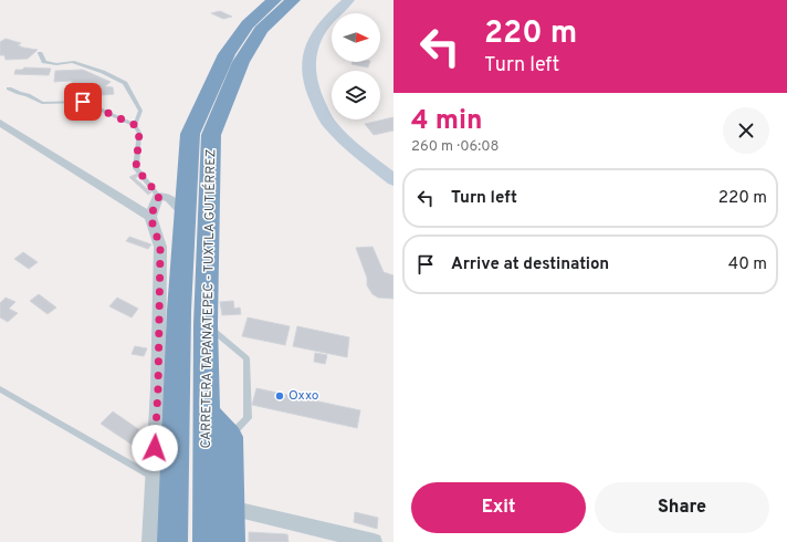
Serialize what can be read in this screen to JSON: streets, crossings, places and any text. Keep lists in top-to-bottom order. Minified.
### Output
{"streets":{"highway":["CARRETERA TAPANATEPEC - TUXTLA GUTIÉRREZ"]},"places":["Oxxo"],"north":"right","page":{"turn":["220 m","Turn left"],"heading":["4 min","260 m · 06:08"],"list":[{"name":"Turn left","value":"220 m"},{"name":"Arrive at destination","value":"40 m"}],"buttons":["Exit","Share"]}}
